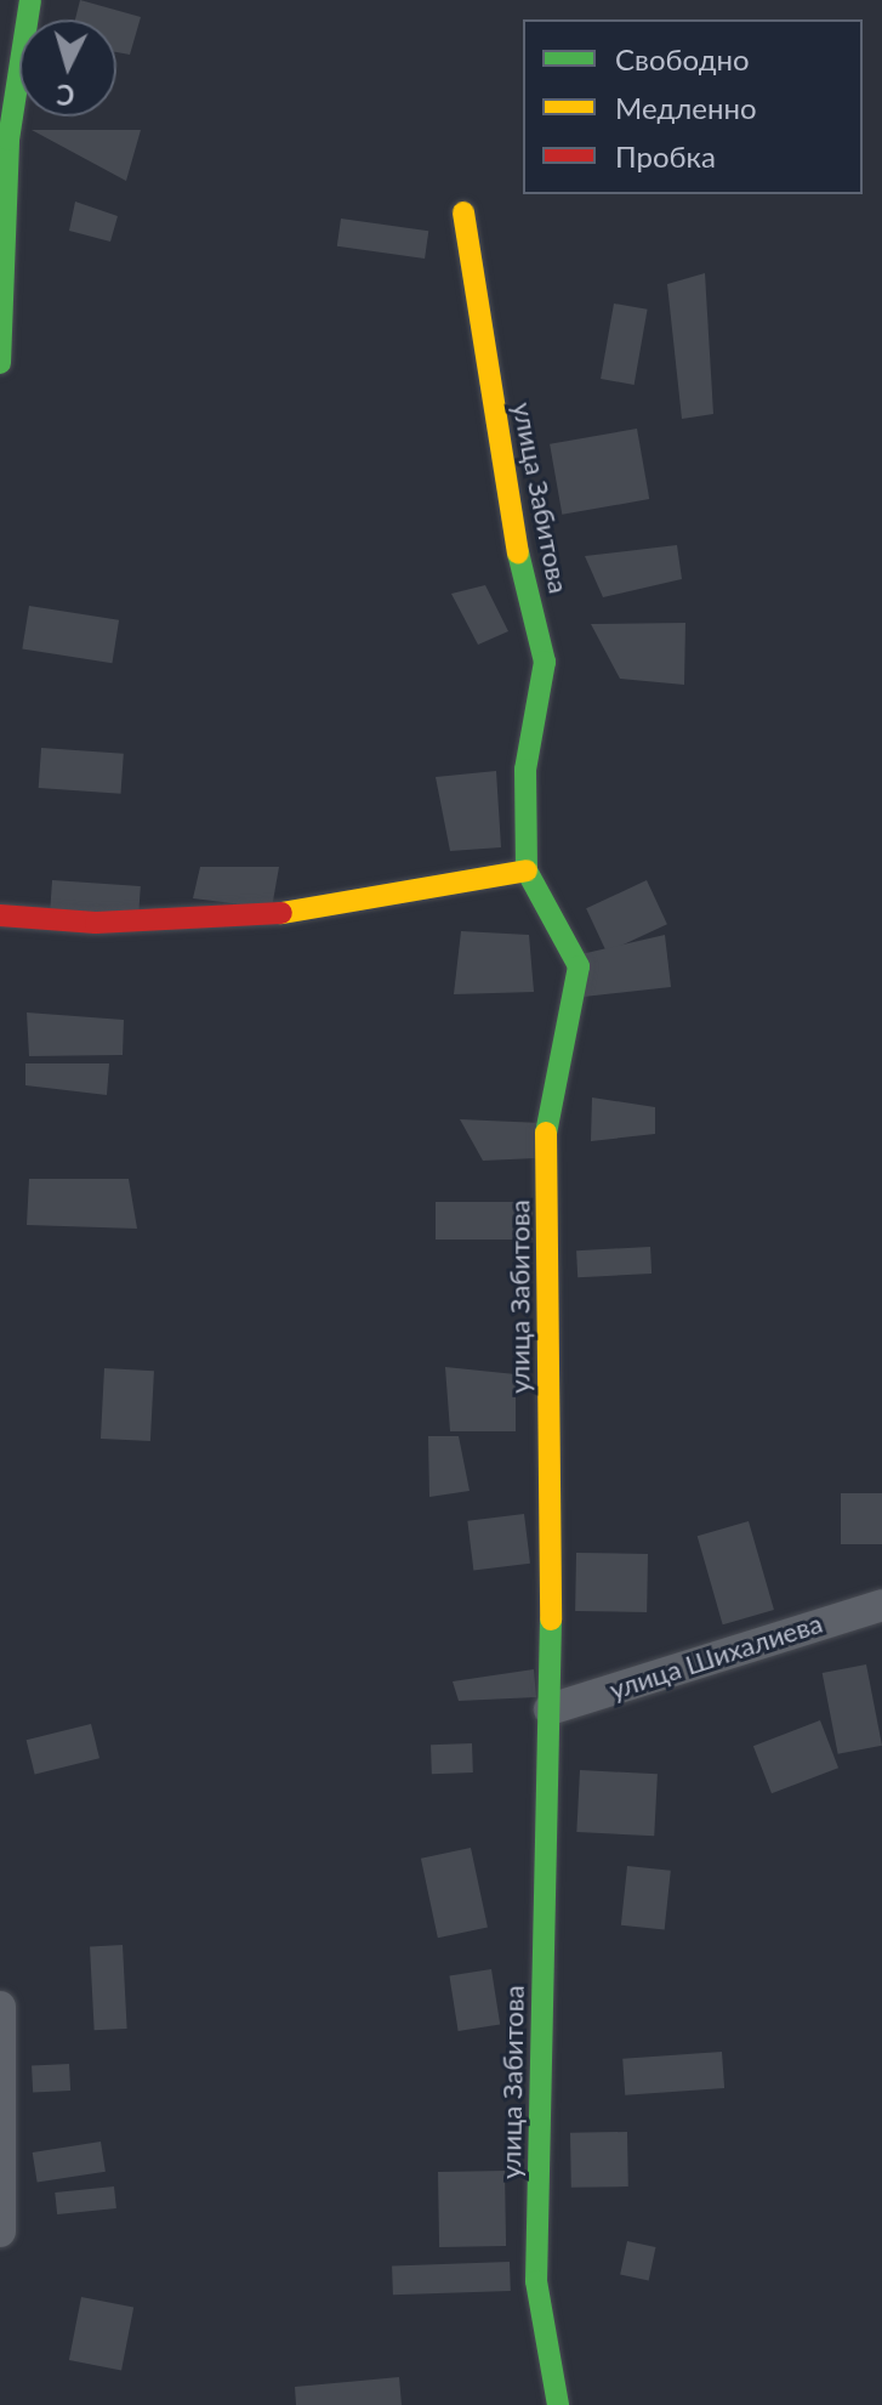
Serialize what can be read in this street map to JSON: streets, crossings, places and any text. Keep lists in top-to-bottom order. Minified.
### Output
{"streets":{"street":["улица Забитова","улица Шихалиева"]},"crossings":[["улица Забитова","улица Шихалиева"]],"legend":["Свободно","Медленно","Пробка"],"north":"bottom"}
